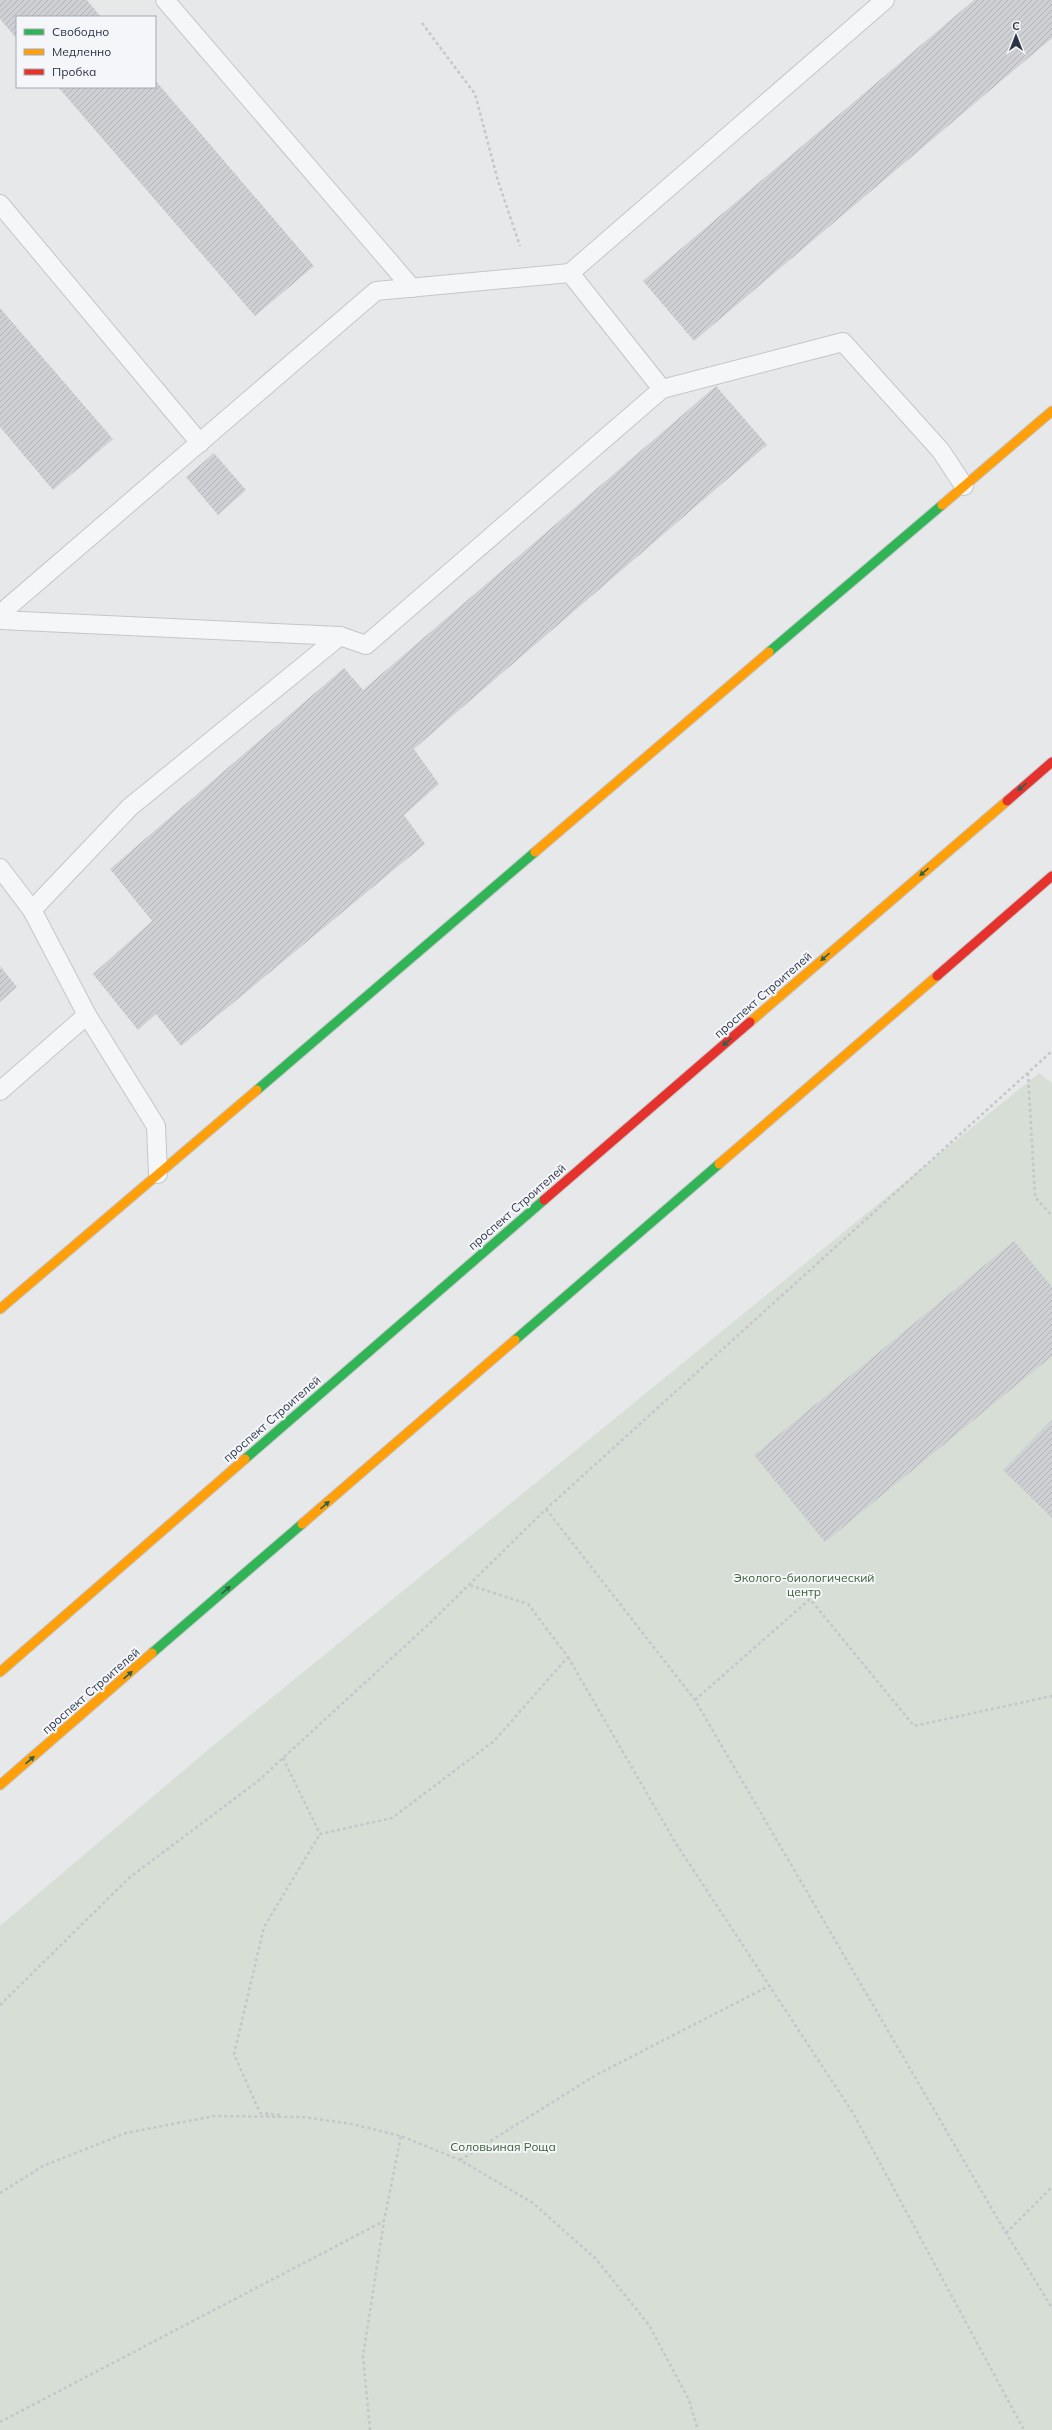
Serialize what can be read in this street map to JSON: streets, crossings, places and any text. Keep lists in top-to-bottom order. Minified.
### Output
{"streets":{"main road":["проспект Строителей"]},"parks":["Эколого-биологический центр","Соловьиная Роща"],"legend":["Свободно","Медленно","Пробка"],"north":"top"}
